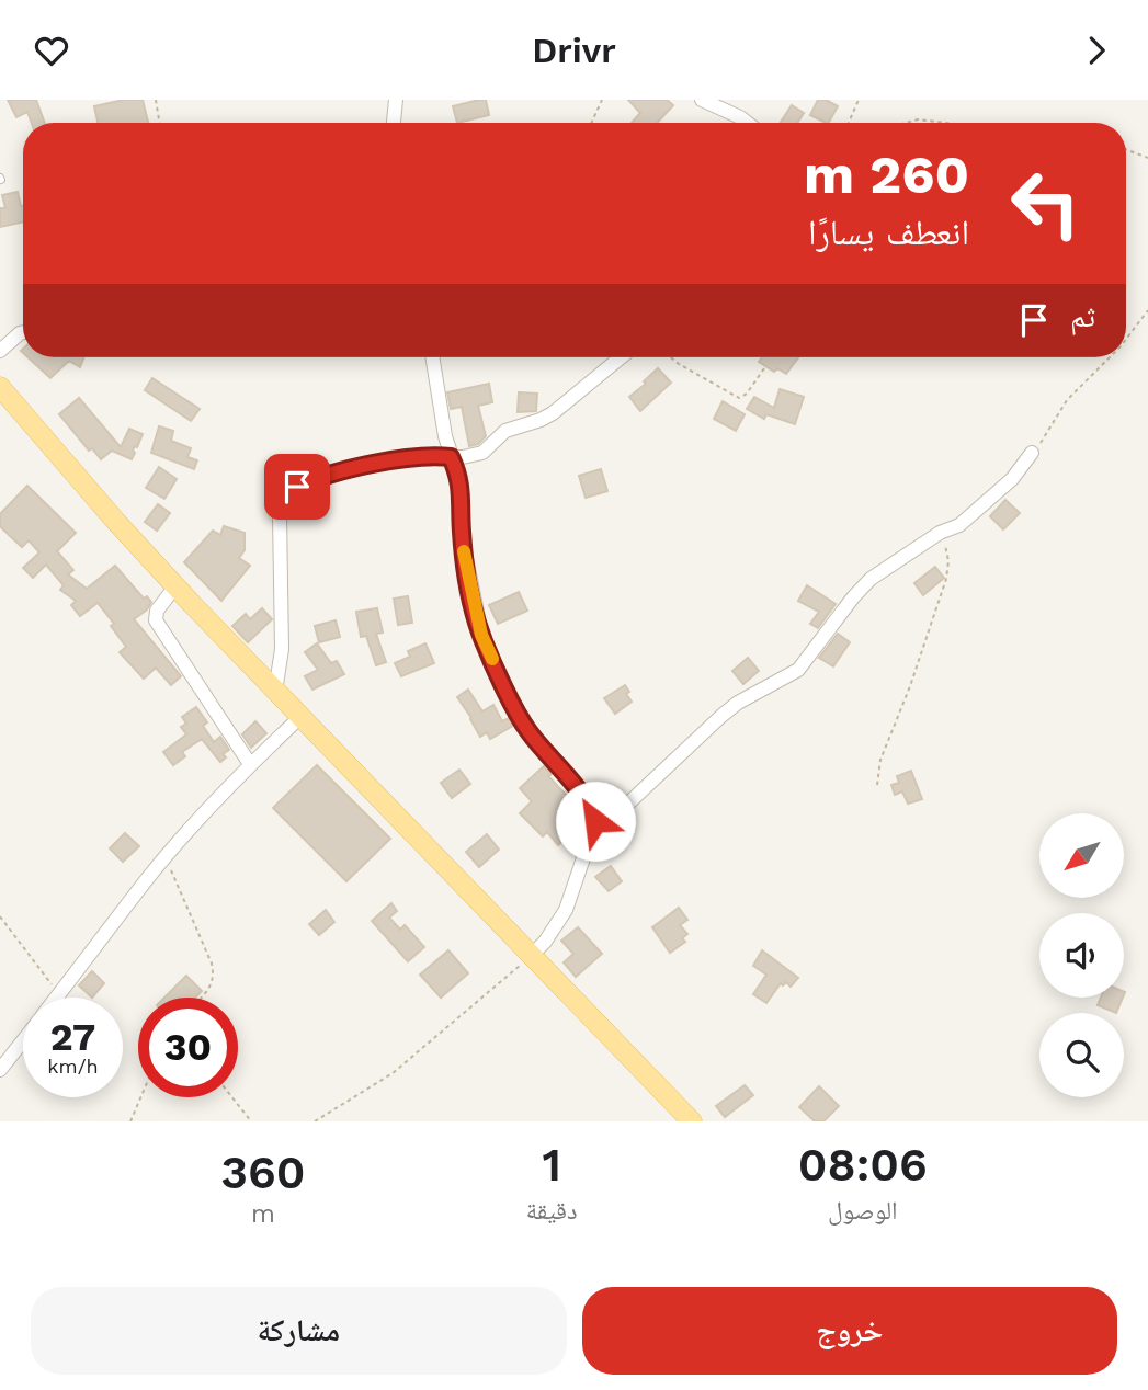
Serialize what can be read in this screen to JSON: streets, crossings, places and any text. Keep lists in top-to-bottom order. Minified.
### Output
{"north":"bottom left","page":{"header":"Drivr","turn":["260 m","انعطف يسارًا"],"then":"ثم","speed":"27 km/h","limit":"30","eta":["08:06","الوصول","1","دقيقة","360","m"],"buttons":["خروج","مشاركة"]}}
